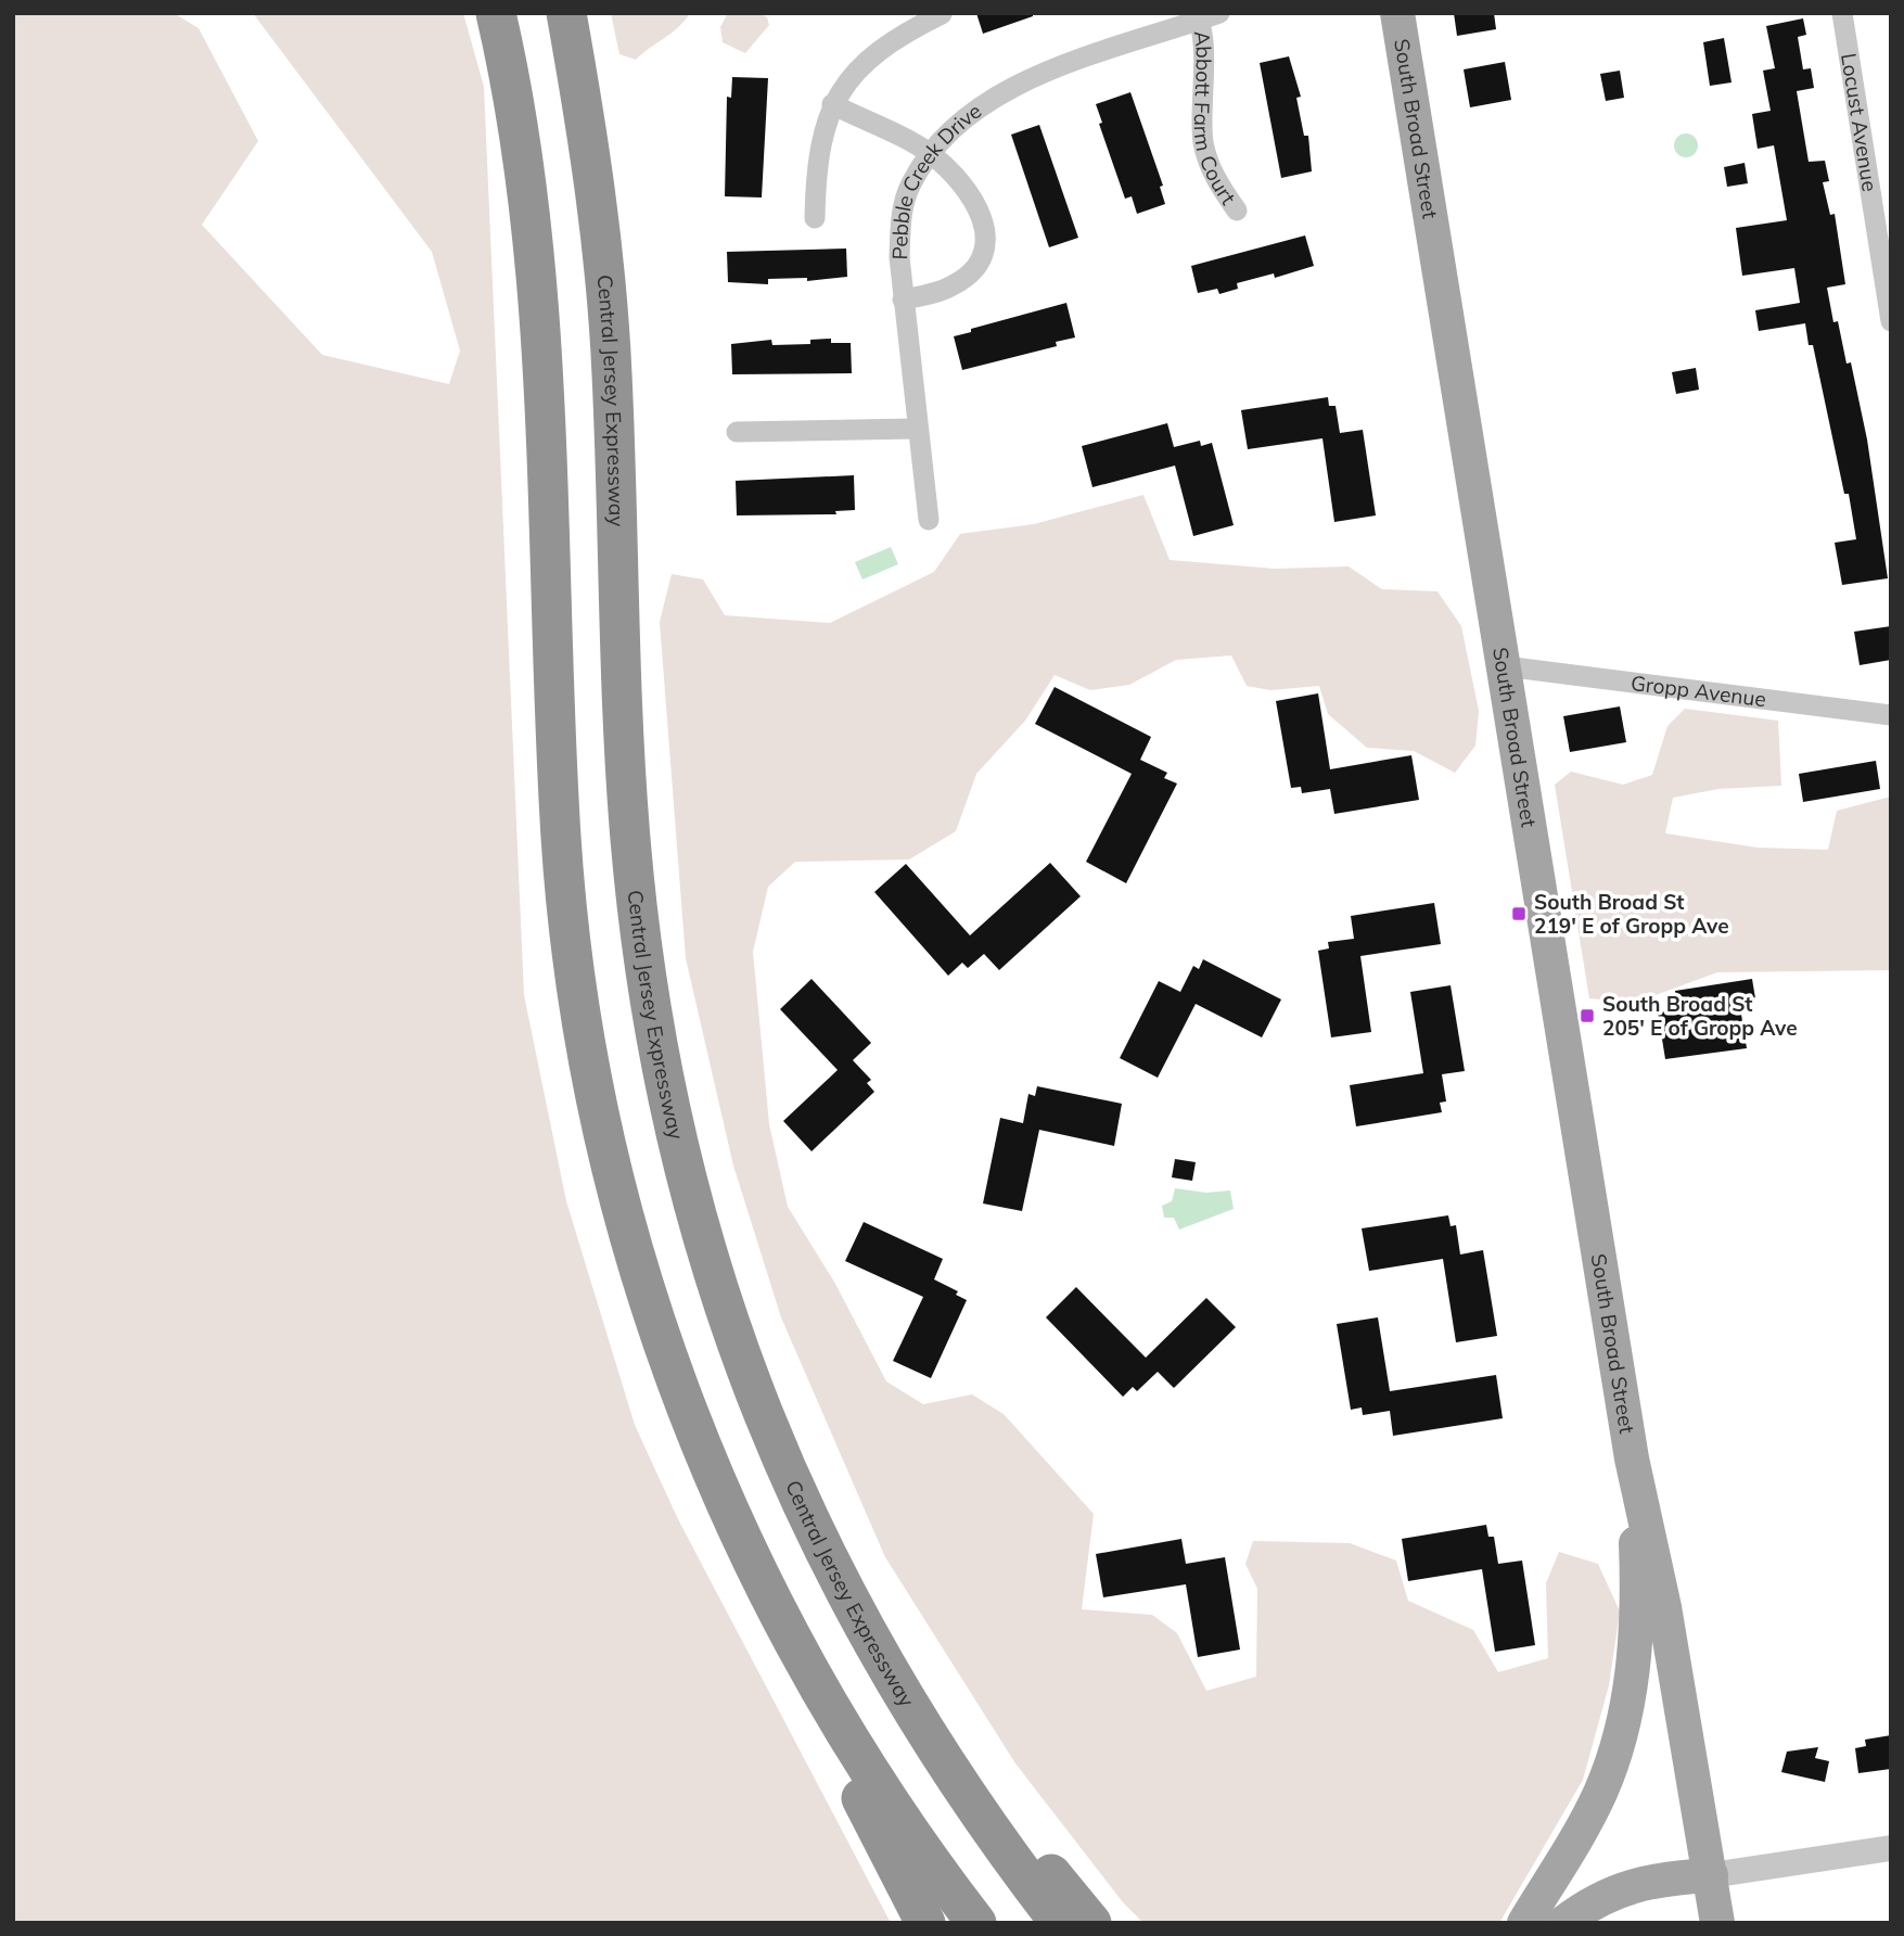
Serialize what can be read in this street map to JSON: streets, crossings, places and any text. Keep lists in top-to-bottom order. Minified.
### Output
{"streets":{"highway":["Central Jersey Expressway"],"main road":["South Broad Street"],"street":["Abbott Farm Court","Locust Avenue","Pebble Creek Drive","Gropp Avenue"]},"crossings":[["Abbott Farm Court","Pebble Creek Drive"],["South Broad Street","Gropp Avenue"]],"places":{"transit":["South Broad St 219' E of Gropp Ave","South Broad St 205' E of Gropp Ave"]}}
